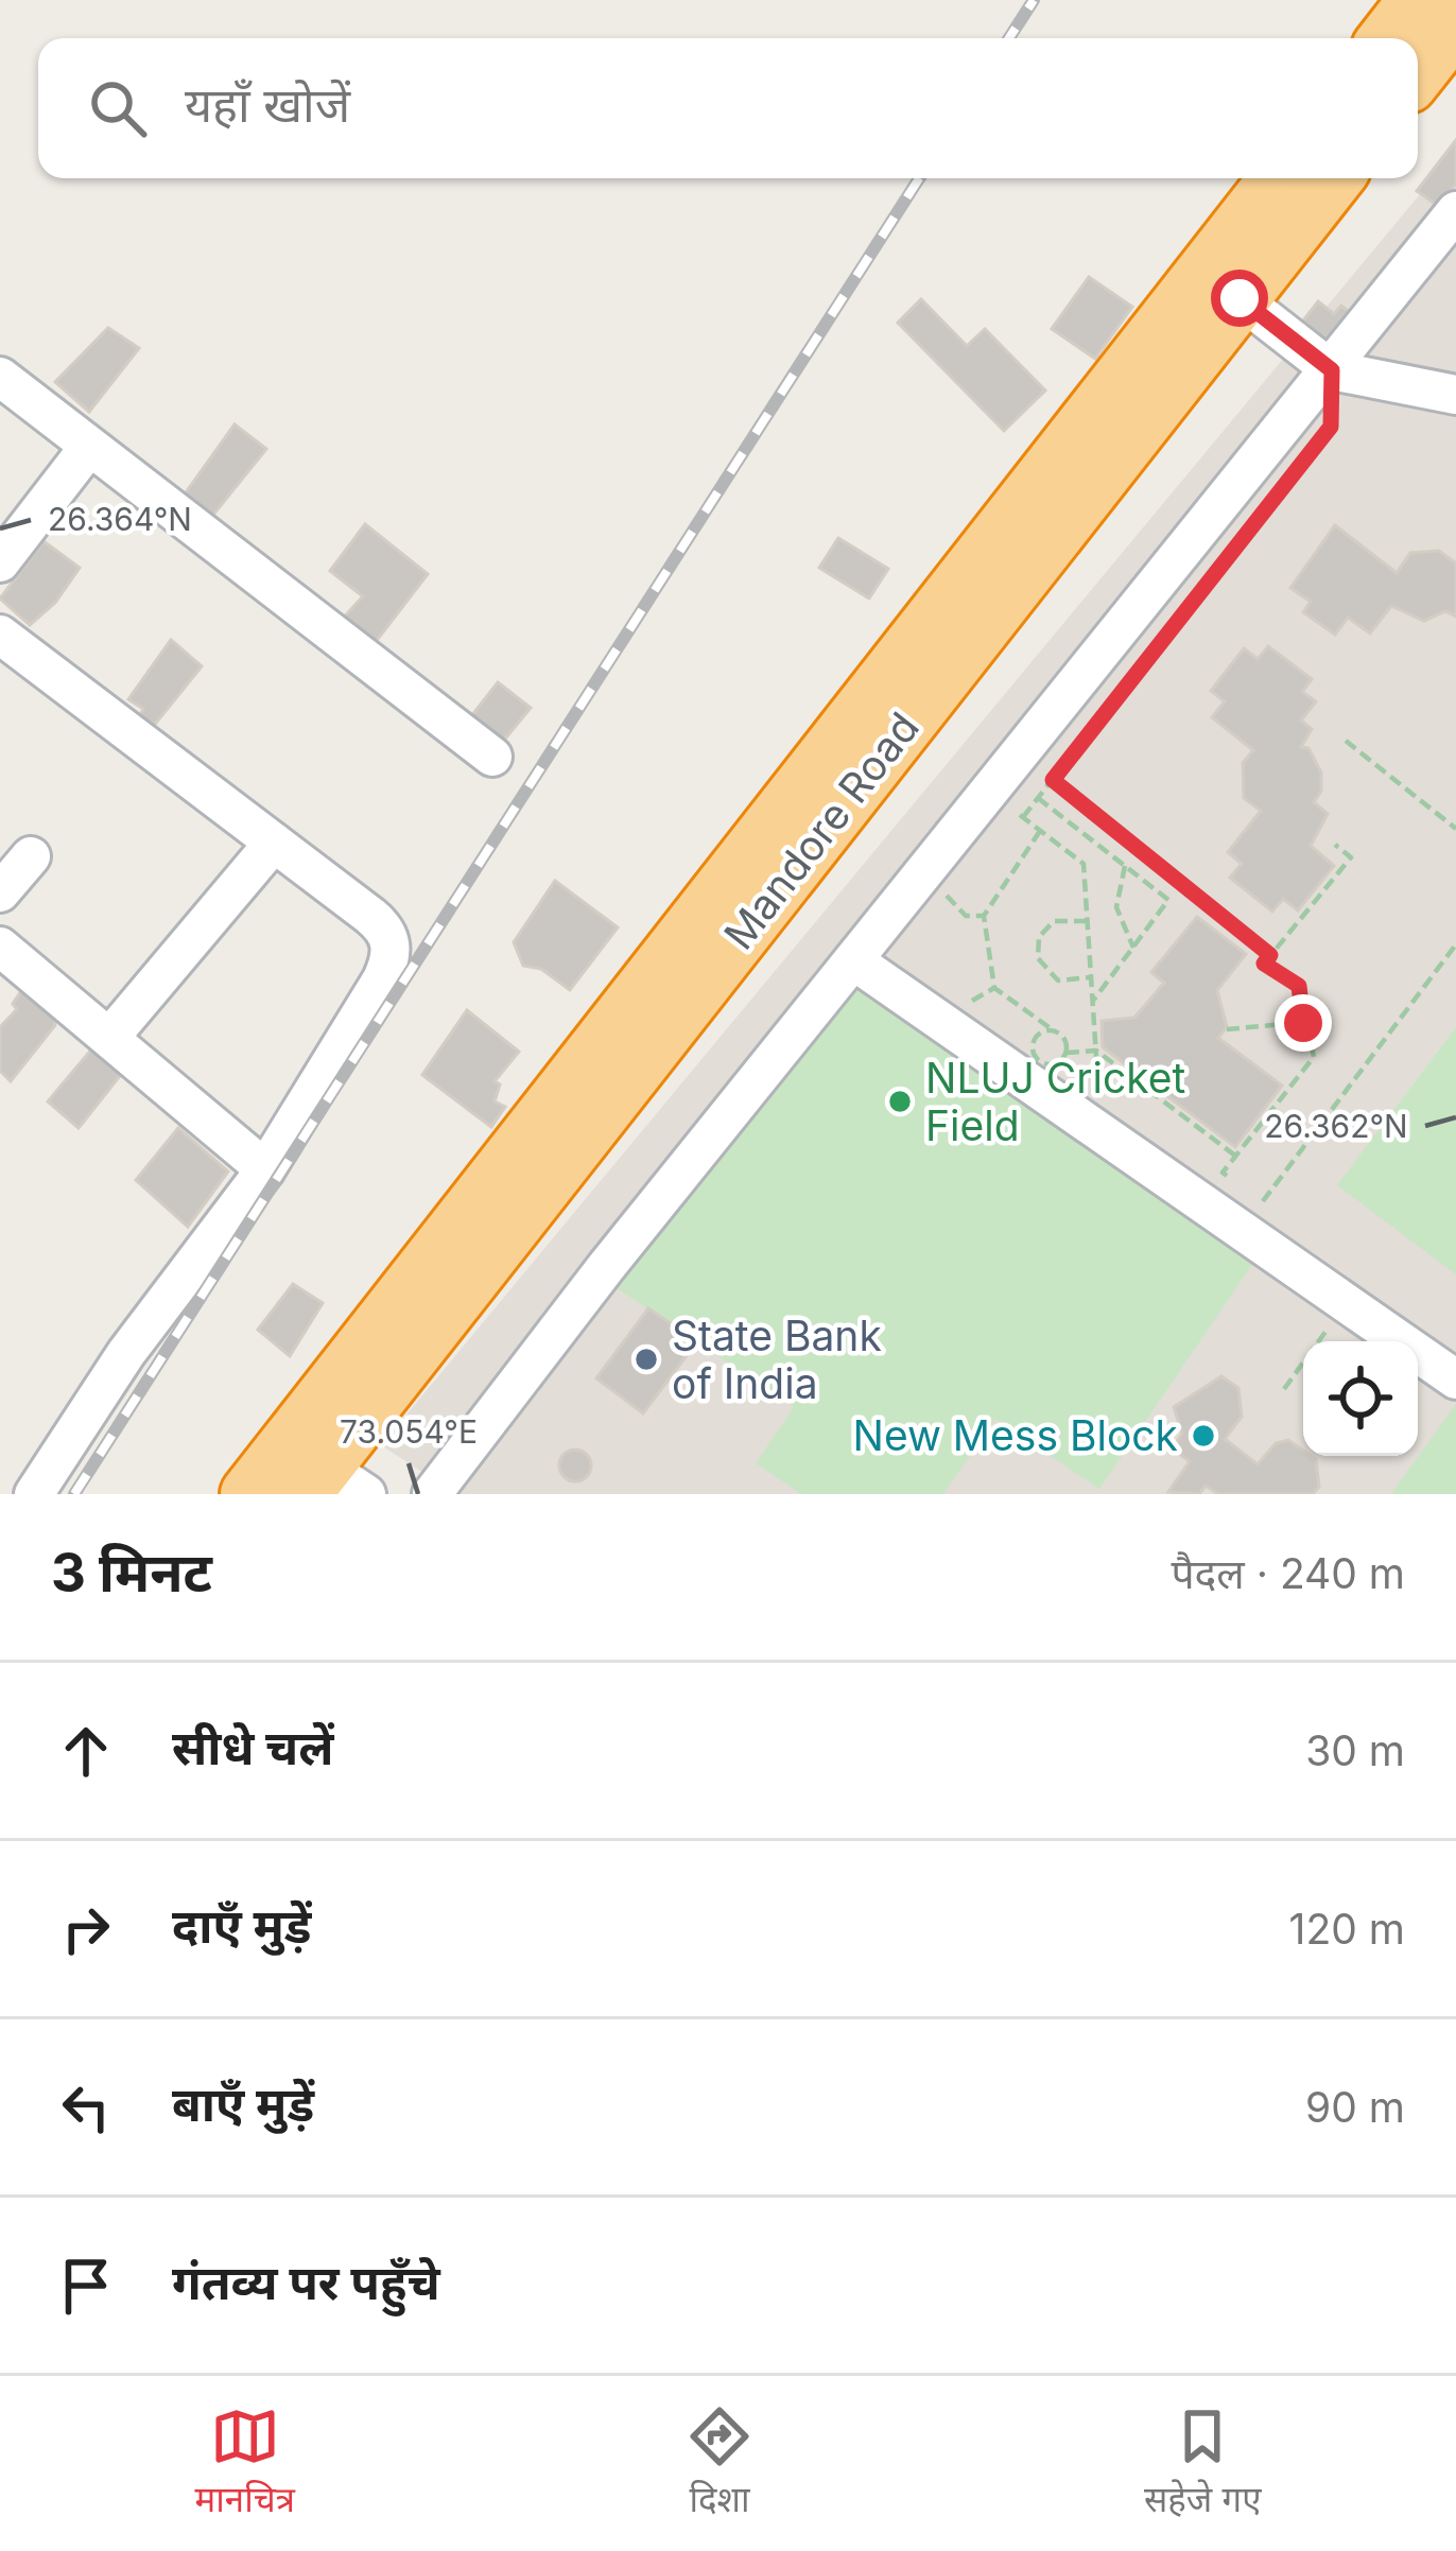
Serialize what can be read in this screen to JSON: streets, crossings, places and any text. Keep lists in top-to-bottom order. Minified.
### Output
{"streets":{"highway":["Mandore Road"]},"places":["NLUJ Cricket Field","State Bank of India","New Mess Block"],"page":{"search":"यहाँ खोजें","heading":["3 मिनट","पैदल · 240 m"],"list":[["सीधे चलें","30 m"],["दाएँ मुड़ें","120 m"],["बाएँ मुड़ें","90 m"],"गंतव्य पर पहुँचे"],"nav":["मानचित्र","दिशा","सहेजे गए"]},"coordinates":["26.364°N","26.362°N","73.054°E"]}
